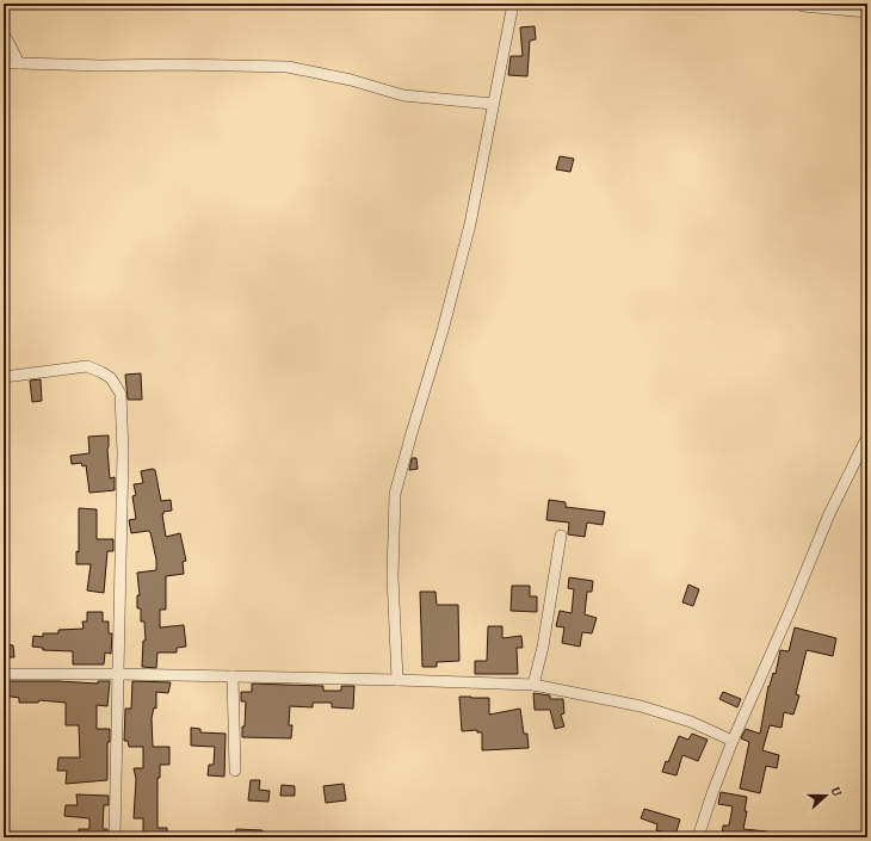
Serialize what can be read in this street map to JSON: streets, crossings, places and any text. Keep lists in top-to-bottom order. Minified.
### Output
{"north":"right"}
